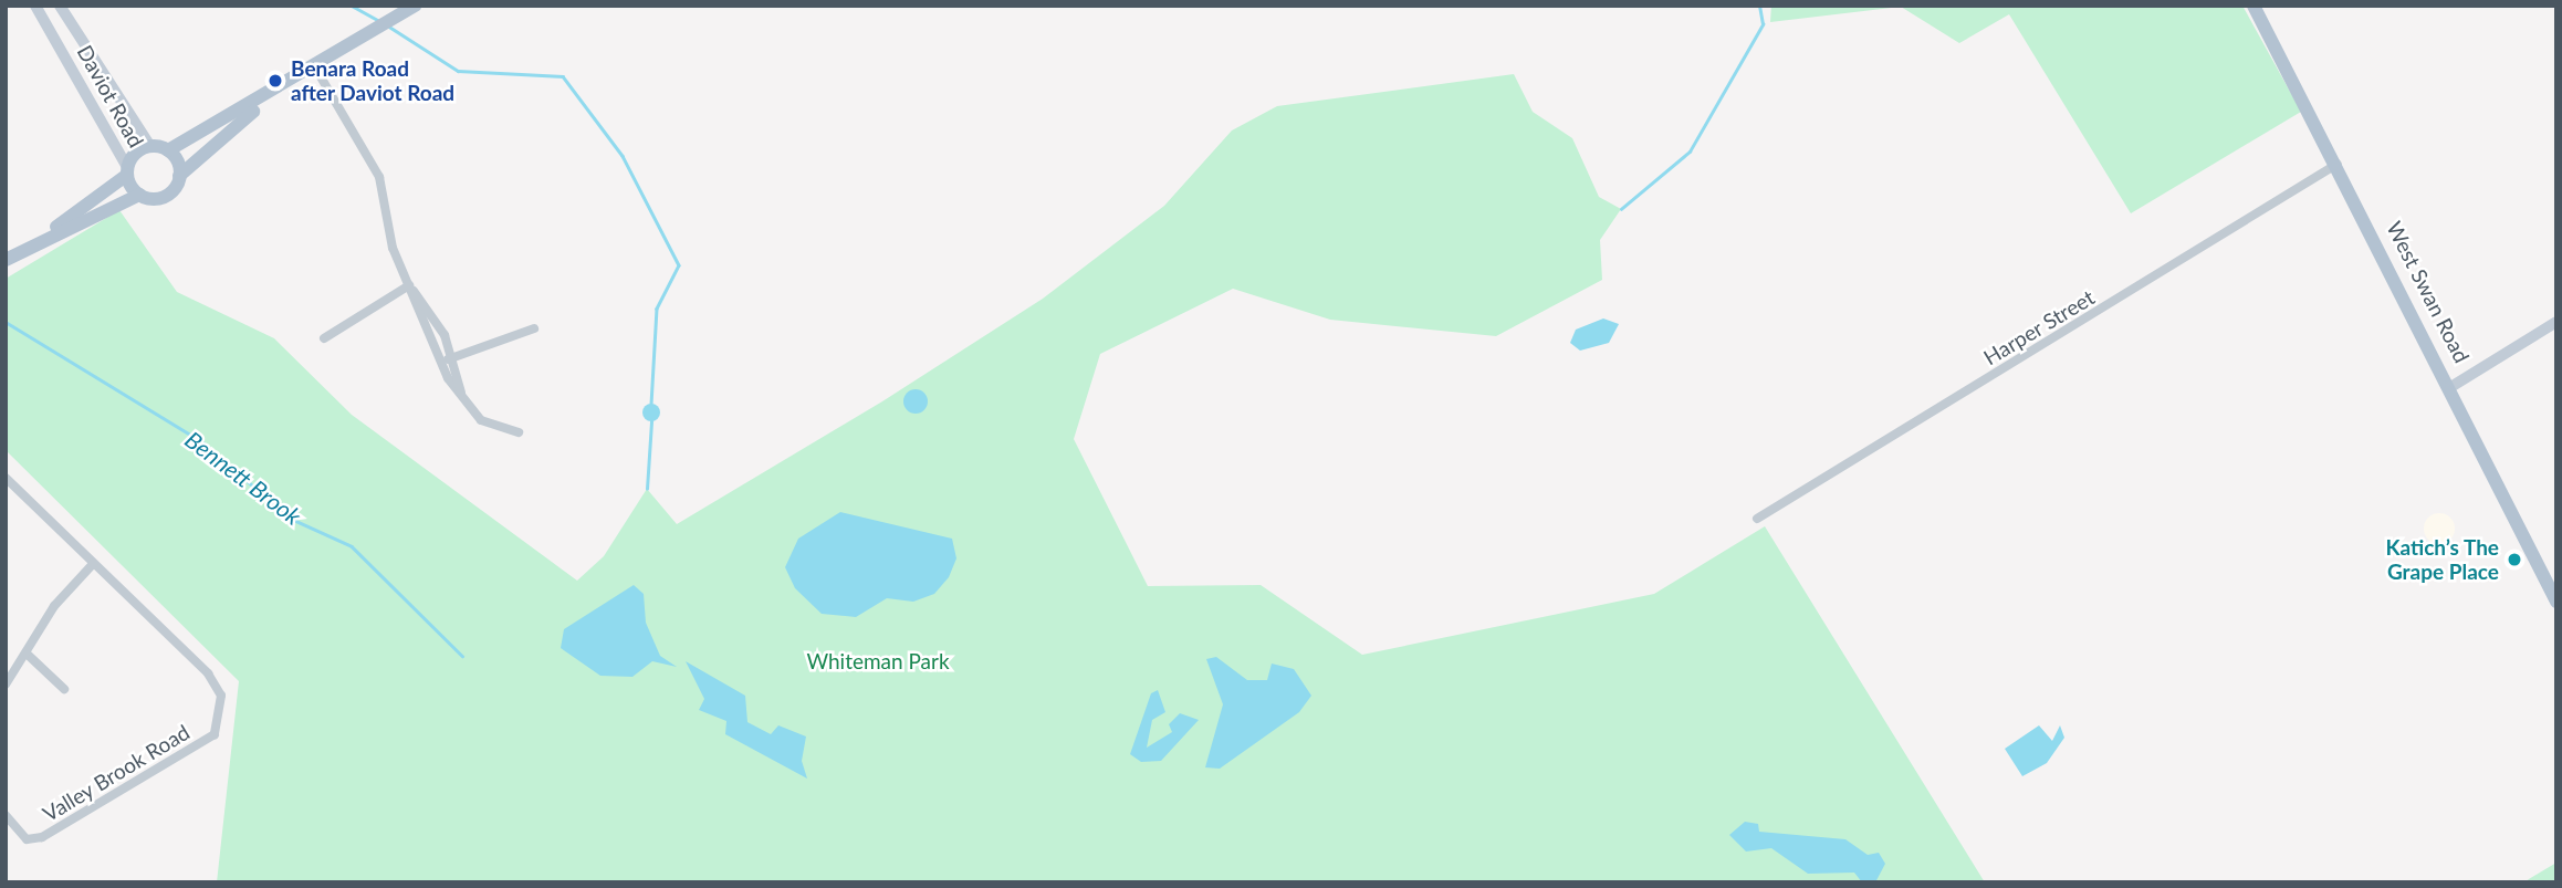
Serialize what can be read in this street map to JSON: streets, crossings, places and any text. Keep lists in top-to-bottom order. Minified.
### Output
{"streets":{"main road":["West Swan Road"],"street":["Daviot Road","Harper Street","Valley Brook Road"]},"crossings":[["West Swan Road","Harper Street"]],"water":["Bennett Brook"],"parks":["Whiteman Park"],"places":["Benara Road after Daviot Road","Katich’s The Grape Place"]}
